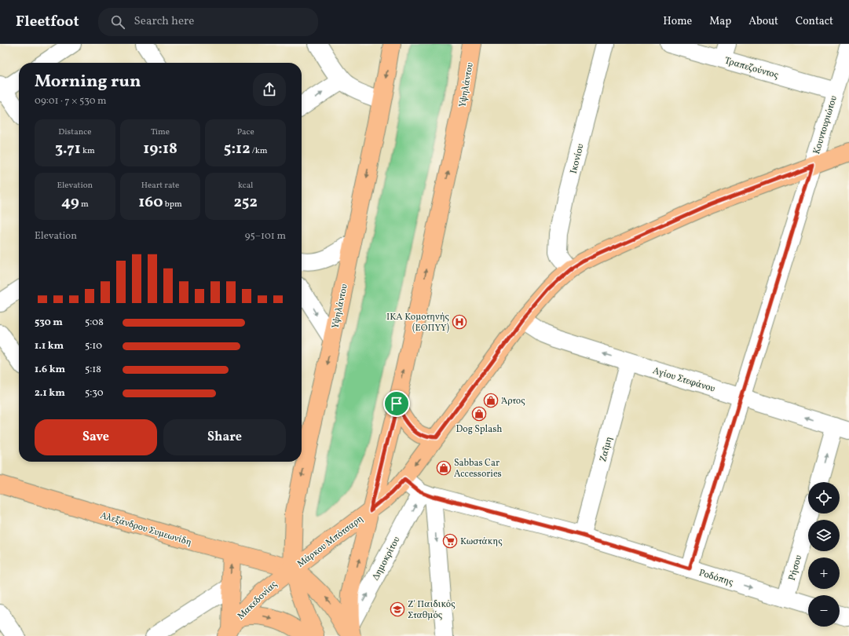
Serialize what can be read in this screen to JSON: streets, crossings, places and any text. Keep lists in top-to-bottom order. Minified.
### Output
{"streets":{"main road":["Υψηλάντου","Αλεξάνδρου Συμεωνίδη","Μάρκου Μπότσαρη","Μακεδονίας"],"street":["Τραπεζούντος","Κουντουριώτου","Ικονίου","Αγίου Στεφάνου","Ζαΐμη","Δημοκρίτου","Ρήσου","Ροδόπης"]},"crossings":[["Τραπεζούντος","Κουντουριώτου"],["Υψηλάντου","Αλεξάνδρου Συμεωνίδη"],["Υψηλάντου","Μάρκου Μπότσαρη"],["Υψηλάντου","Μακεδονίας"],["Κουντουριώτου","Αγίου Στεφάνου"],["Κουντουριώτου","Μάρκου Μπότσαρη"],["Κουντουριώτου","Ροδόπης"],["Ικονίου","Μάρκου Μπότσαρη"],["Αγίου Στεφάνου","Ζαΐμη"],["Αγίου Στεφάνου","Μάρκου Μπότσαρη"],["Ζαΐμη","Ροδόπης"],["Αλεξάνδρου Συμεωνίδη","Μάρκου Μπότσαρη"],["Αλεξάνδρου Συμεωνίδη","Μακεδονίας"],["Μάρκου Μπότσαρη","Ροδόπης"],["Μάρκου Μπότσαρη","Μακεδονίας"],["Δημοκρίτου","Ροδόπης"],["Ρήσου","Ροδόπης"]],"one_way":["Αγίου Στεφάνου","Δημοκρίτου"],"places":{"hospital":["ΙΚΑ Κομοτηνής (ΕΟΠΥΥ)"],"shop":["Άρτος","Dog Splash","Sabbas Car Accessories"],"supermarket":["Κωστάκης"],"school or university":["Ζ' Παιδικός Σταθμός"]},"page":{"header":"Fleetfoot","search":"Search here","nav":["Home","Map","About","Contact"],"heading":["Morning run","09:01 · 7 × 530 m"],"stats":[["Distance","3.71 km"],["Time","19:18"],["Pace","5:12 /km"],["Elevation","49 m"],["Heart rate","160 bpm"],["kcal","252"]],"chart":["Elevation","95–101 m"],"list":[{"name":"530 m","note":"5:08"},{"name":"1.1 km","note":"5:10"},{"name":"1.6 km","note":"5:18"},{"name":"2.1 km","note":"5:30"}],"buttons":["Save","Share"],"map_buttons":["+","−"]}}
